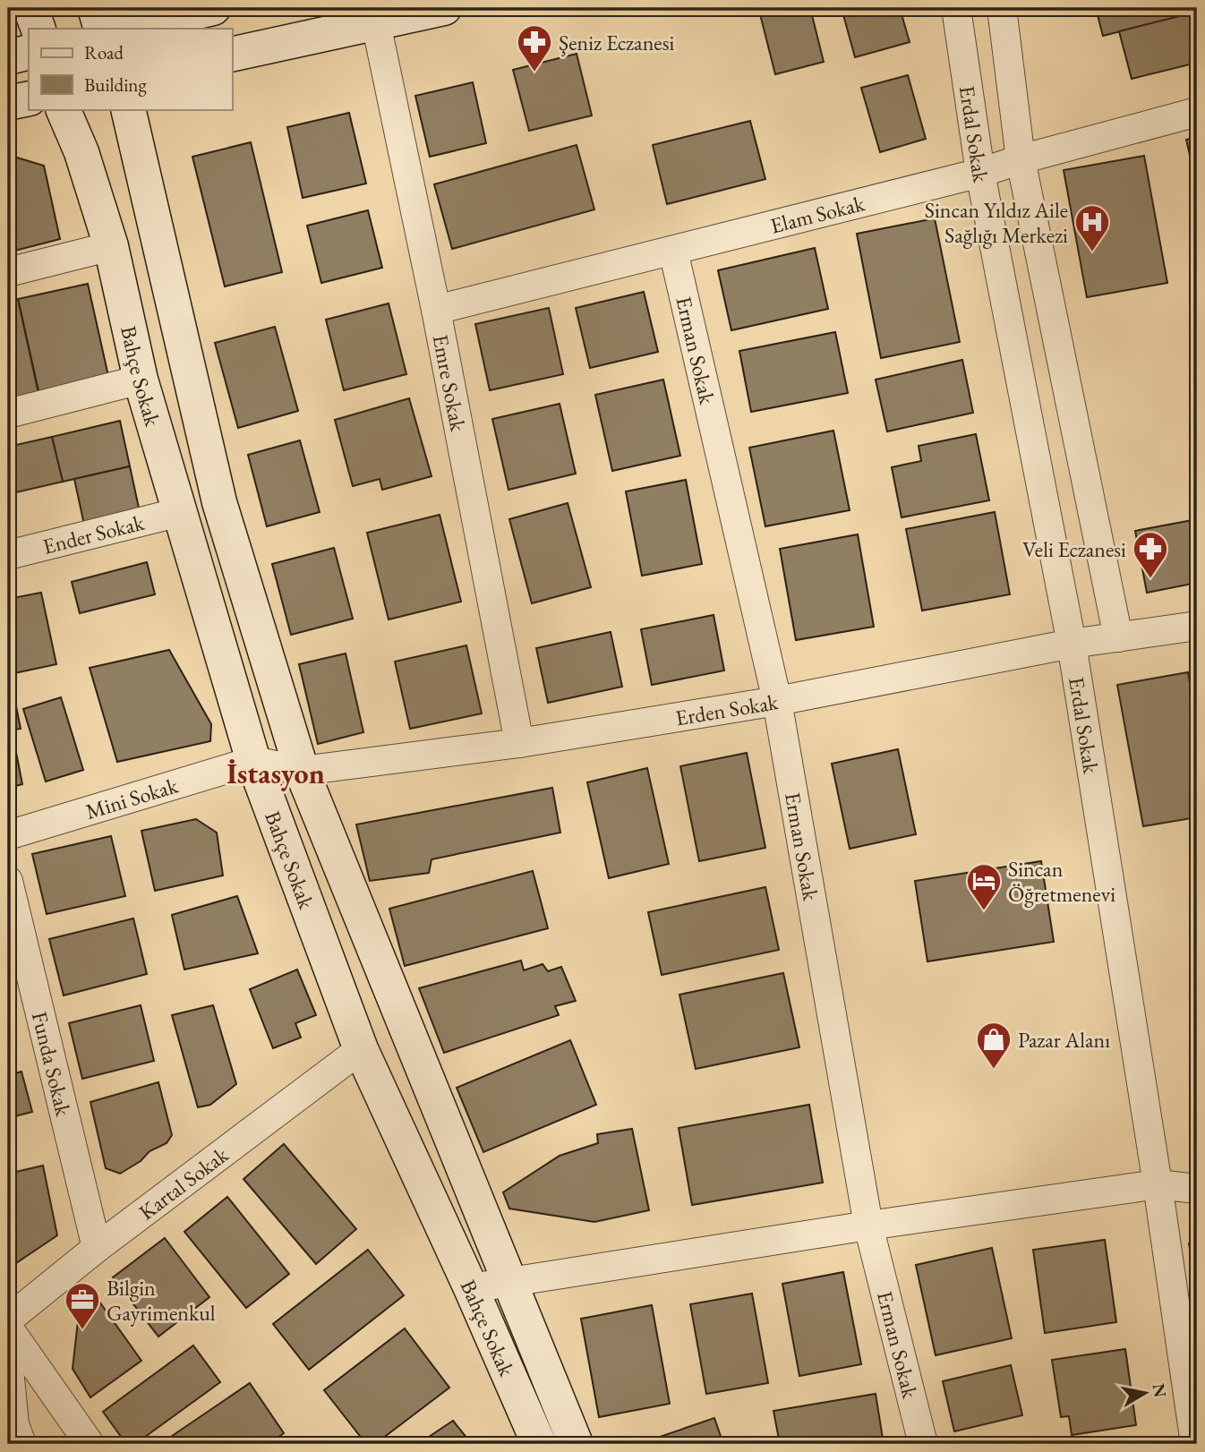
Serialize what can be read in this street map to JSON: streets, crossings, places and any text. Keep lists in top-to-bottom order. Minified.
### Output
{"streets":{"street":["Erdal Sokak","Elam Sokak","Erman Sokak","Bahçe Sokak","Emre Sokak","Ender Sokak","Erden Sokak","Mini Sokak","Funda Sokak","Kartal Sokak"]},"crossings":[["Erdal Sokak","Elam Sokak"],["Erdal Sokak","Erden Sokak"],["Elam Sokak","Erman Sokak"],["Elam Sokak","Emre Sokak"],["Erman Sokak","Erden Sokak"],["Bahçe Sokak","Ender Sokak"],["Bahçe Sokak","Erden Sokak"],["Bahçe Sokak","Mini Sokak"],["Bahçe Sokak","Kartal Sokak"],["Emre Sokak","Erden Sokak"],["Erden Sokak","Mini Sokak"],["Funda Sokak","Kartal Sokak"]],"districts":["İstasyon"],"places":{"pharmacy":["Şeniz Eczanesi","Veli Eczanesi"],"hospital":["Sincan Yıldız Aile Sağlığı Merkezi"],"hotel":["Sincan Öğretmenevi"],"shop":["Pazar Alanı"],"office":["Bilgin Gayrimenkul"]},"legend":["Road","Building"],"north":"right"}
